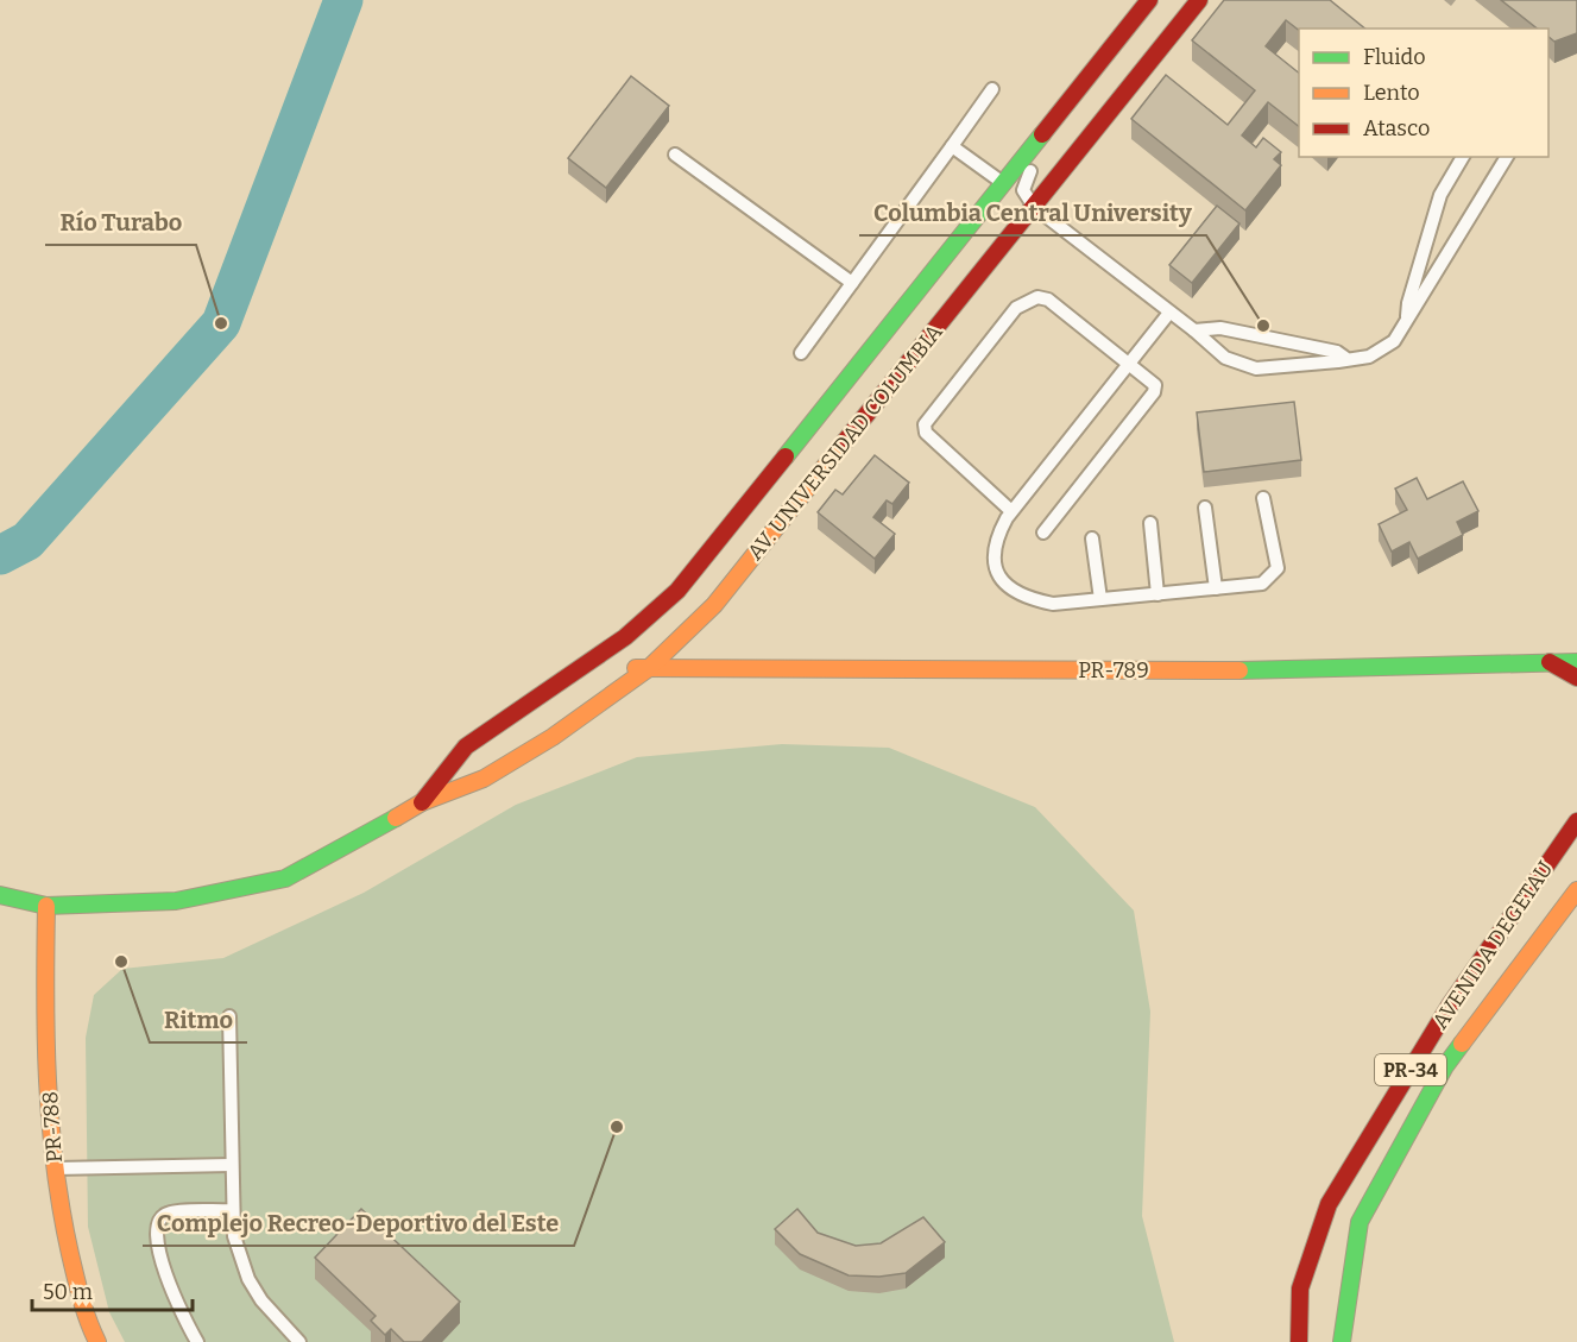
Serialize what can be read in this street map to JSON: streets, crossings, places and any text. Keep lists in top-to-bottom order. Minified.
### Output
{"streets":{"main road":["AV. UNIVERSIDAD COLUMBIA","PR-789","AVENIDA DEGETAU","PR-34","PR-788"]},"crossings":[["AV. UNIVERSIDAD COLUMBIA","PR-789"],["AV. UNIVERSIDAD COLUMBIA","PR-788"]],"places":["Río Turabo","Columbia Central University","Ritmo","Complejo Recreo-Deportivo del Este"],"legend":["Fluido","Lento","Atasco"],"scale_bar":"50 m"}
